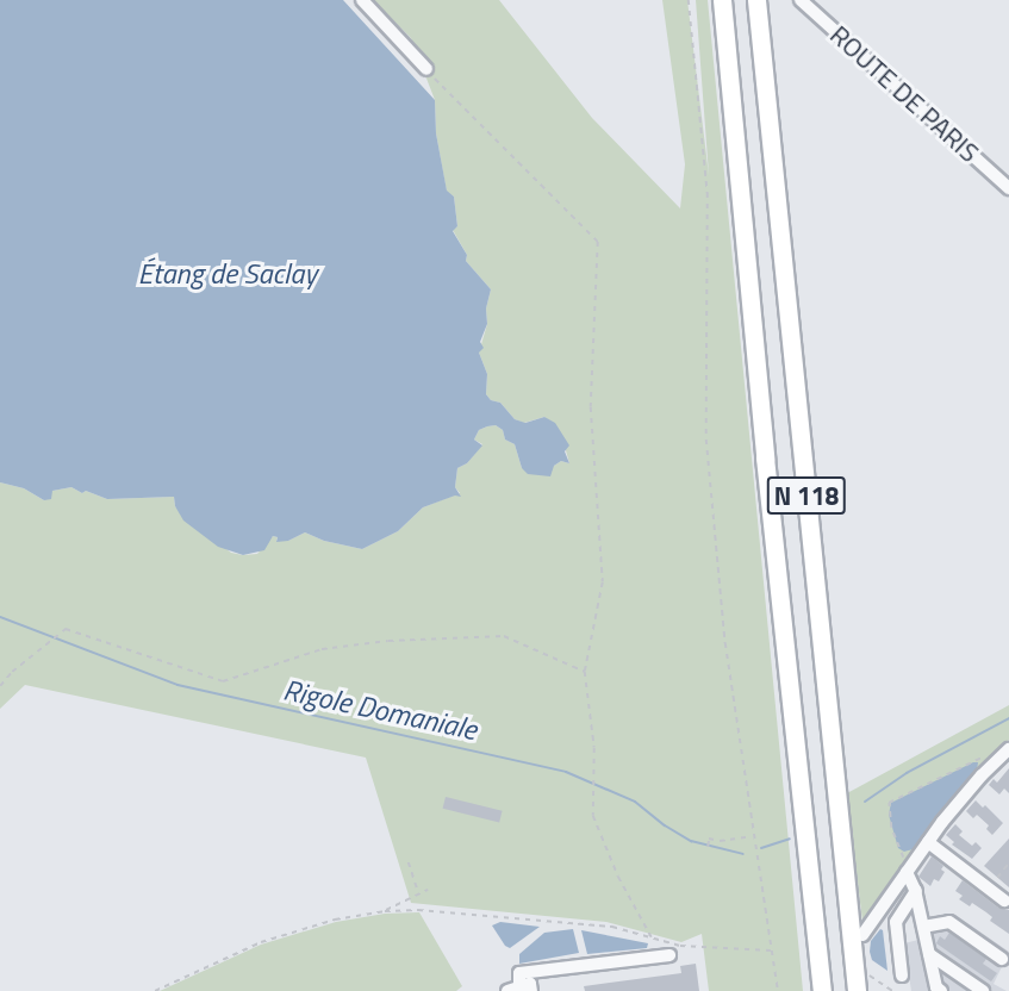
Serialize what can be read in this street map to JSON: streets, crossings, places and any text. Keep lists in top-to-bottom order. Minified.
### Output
{"streets":{"highway":["N 118"],"street":["ROUTE DE PARIS"]},"water":["Étang de Saclay","Rigole Domaniale"]}
